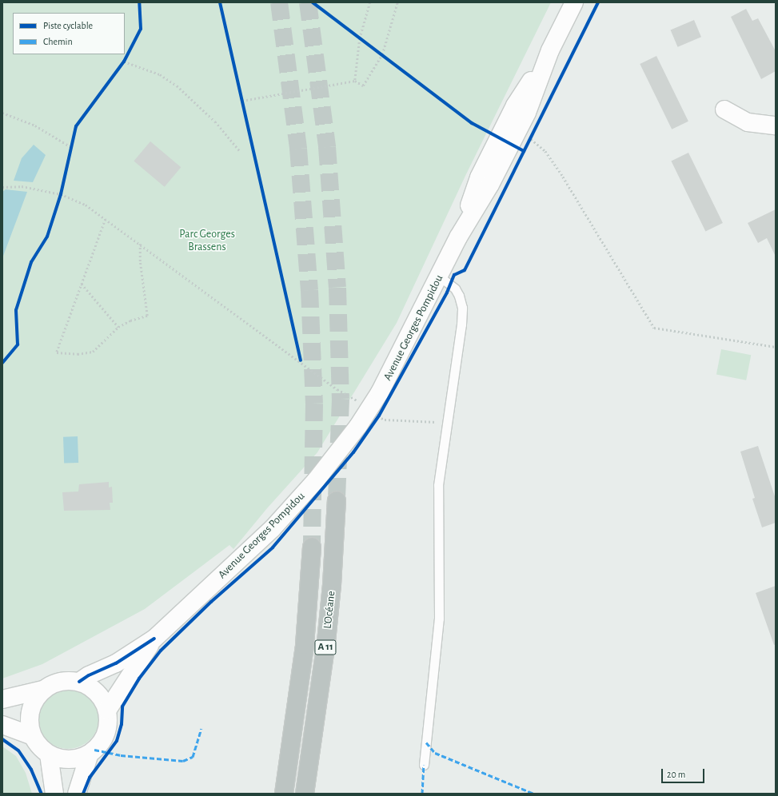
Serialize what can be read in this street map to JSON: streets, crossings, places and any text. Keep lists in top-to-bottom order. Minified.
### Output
{"streets":{"highway":["L’Océane","A 11"],"street":["Avenue Georges Pompidou"]},"parks":["Parc Georges Brassens"],"legend":["Piste cyclable","Chemin"],"scale_bar":"20 m"}
